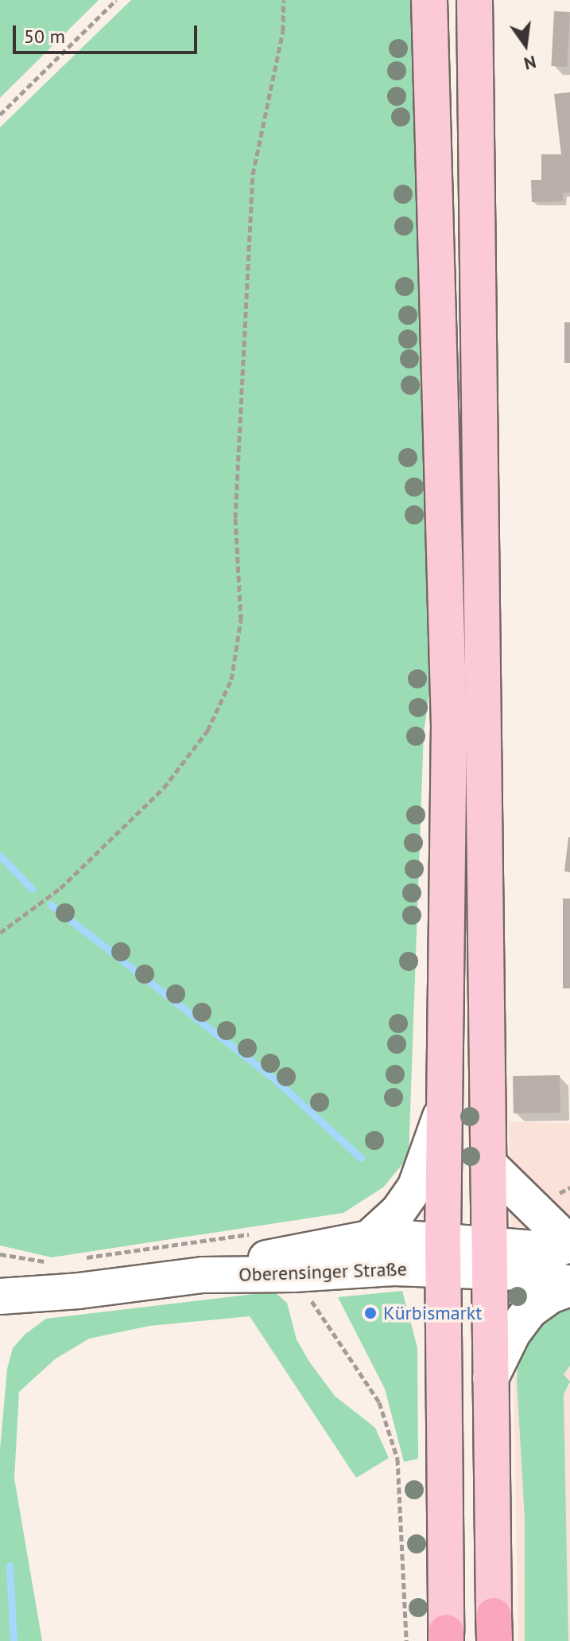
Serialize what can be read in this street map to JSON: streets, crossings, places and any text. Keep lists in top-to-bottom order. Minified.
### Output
{"streets":{"street":["Oberensinger Straße"]},"places":["Kürbismarkt"],"scale_bar":"50 m","north":"bottom"}
